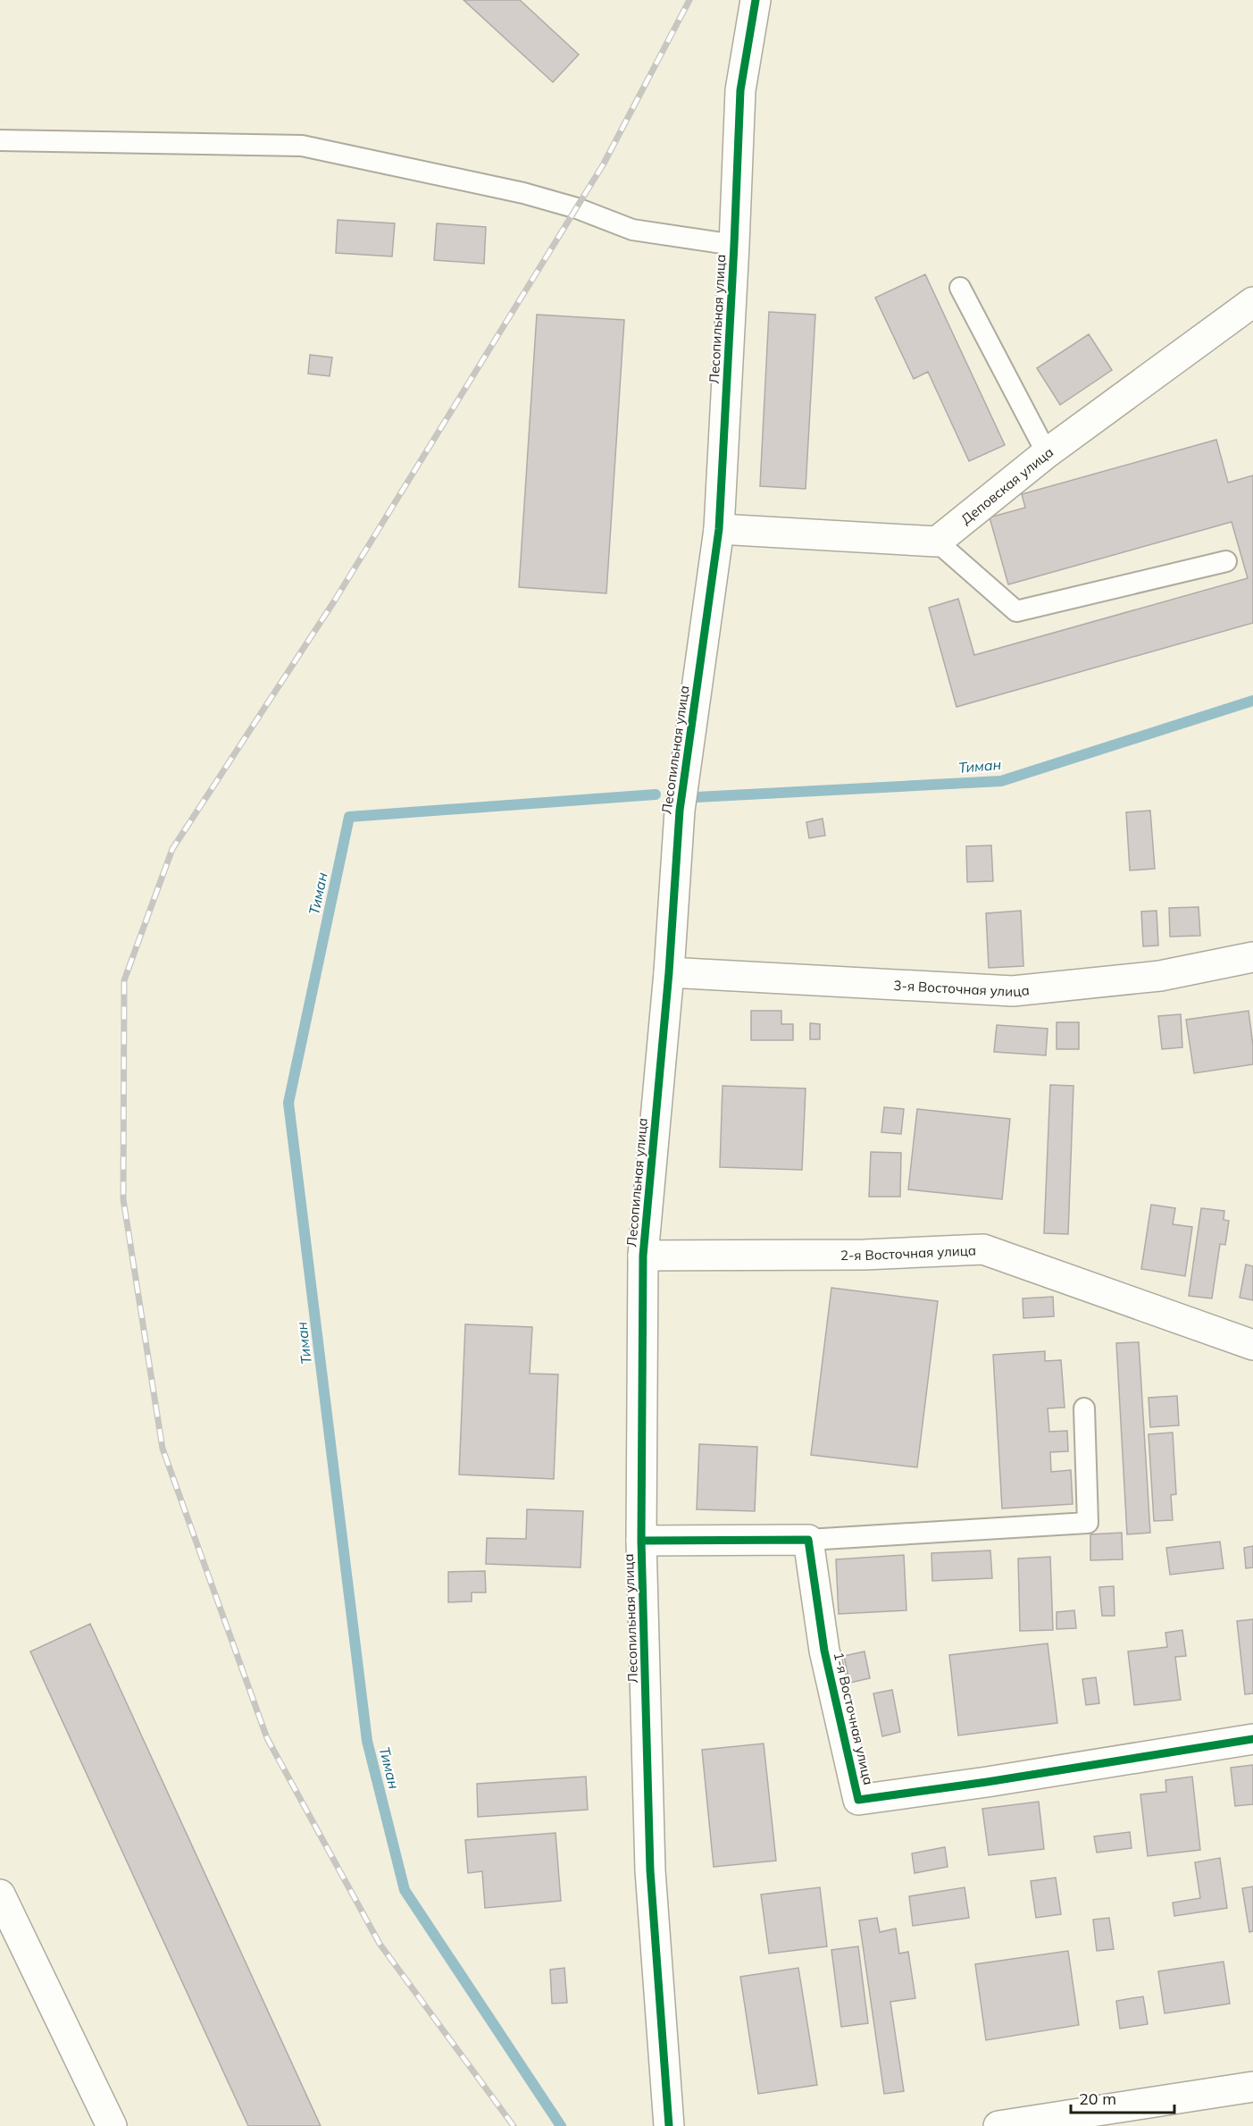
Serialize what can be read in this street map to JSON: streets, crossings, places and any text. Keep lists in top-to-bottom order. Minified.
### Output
{"streets":{"street":["Лесопильная улица","Деповская улица","3-я Восточная улица","2-я Восточная улица","1-я Восточная улица"]},"crossings":[["Лесопильная улица","3-я Восточная улица"],["Лесопильная улица","2-я Восточная улица"]],"water":["Тиман"],"scale_bar":"20 m"}
